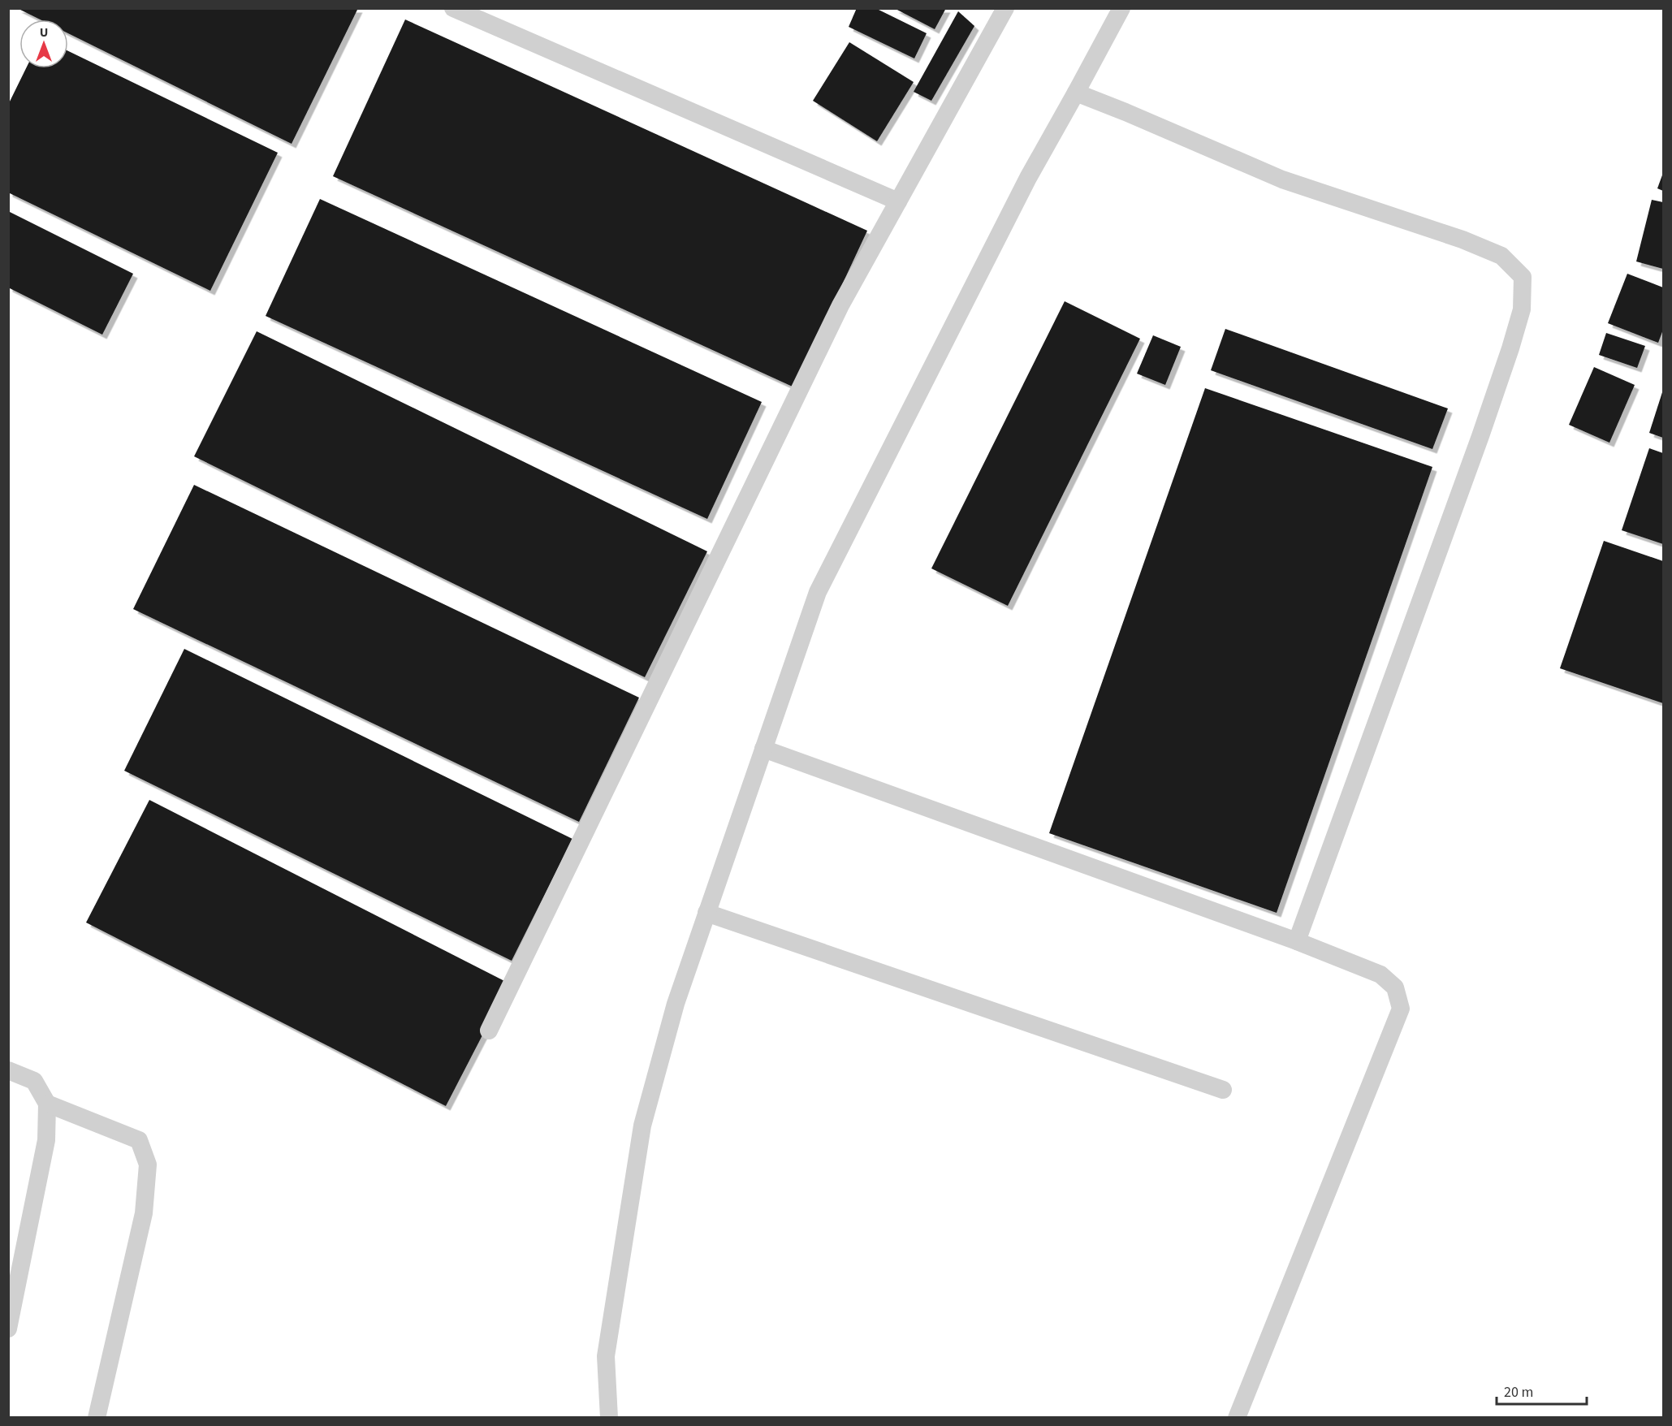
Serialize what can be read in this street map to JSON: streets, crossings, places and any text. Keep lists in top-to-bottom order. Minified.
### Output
{"scale_bar":"20 m","north":"top"}
